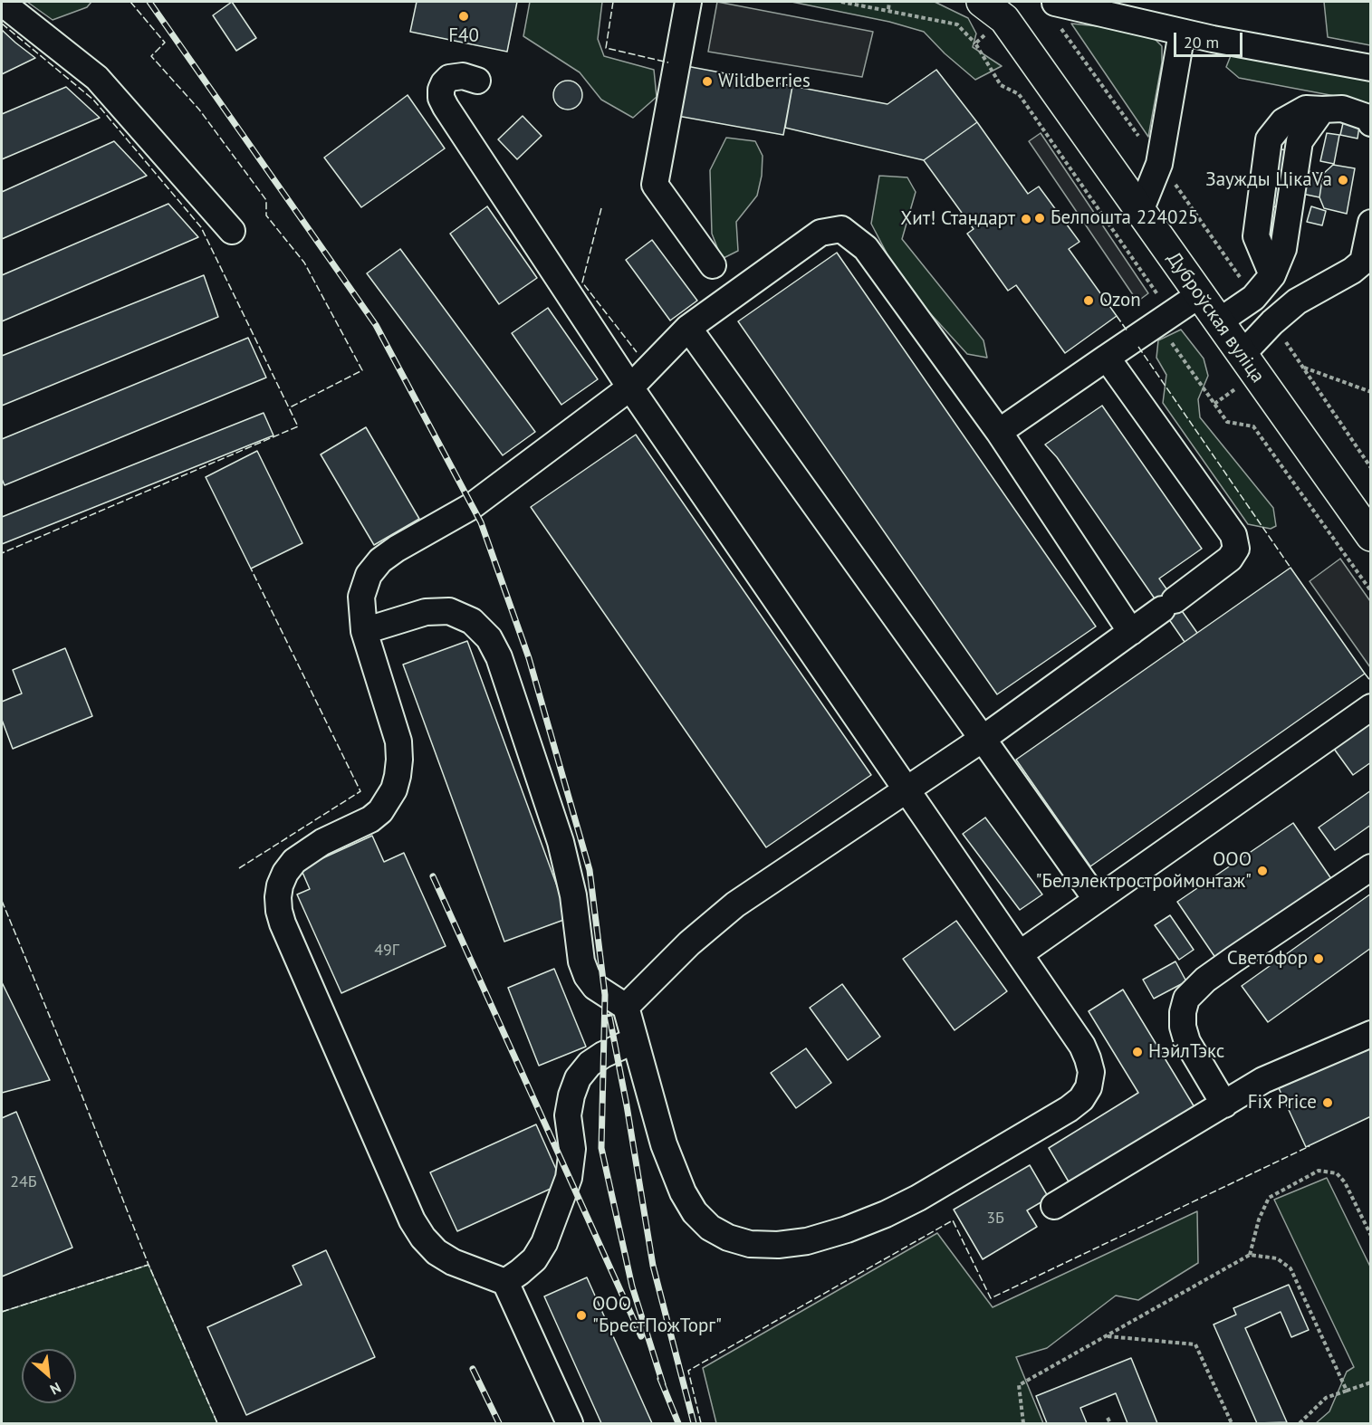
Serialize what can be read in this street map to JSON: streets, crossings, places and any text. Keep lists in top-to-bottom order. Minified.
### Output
{"streets":{"main road":["Дуброўская вуліца"]},"places":["F40","Wildberries","Заужды ЦікаVа","Белпошта 224025","Хит! Стандарт","Ozon","ООО \"Белэлектростроймонтаж\"","Светофор","НэйлТэкс","Fix Price","ООО \"БрестПожТорг\""],"house_numbers":["49Г","24Б","3Б"],"scale_bar":"20 m","north":"bottom right"}
